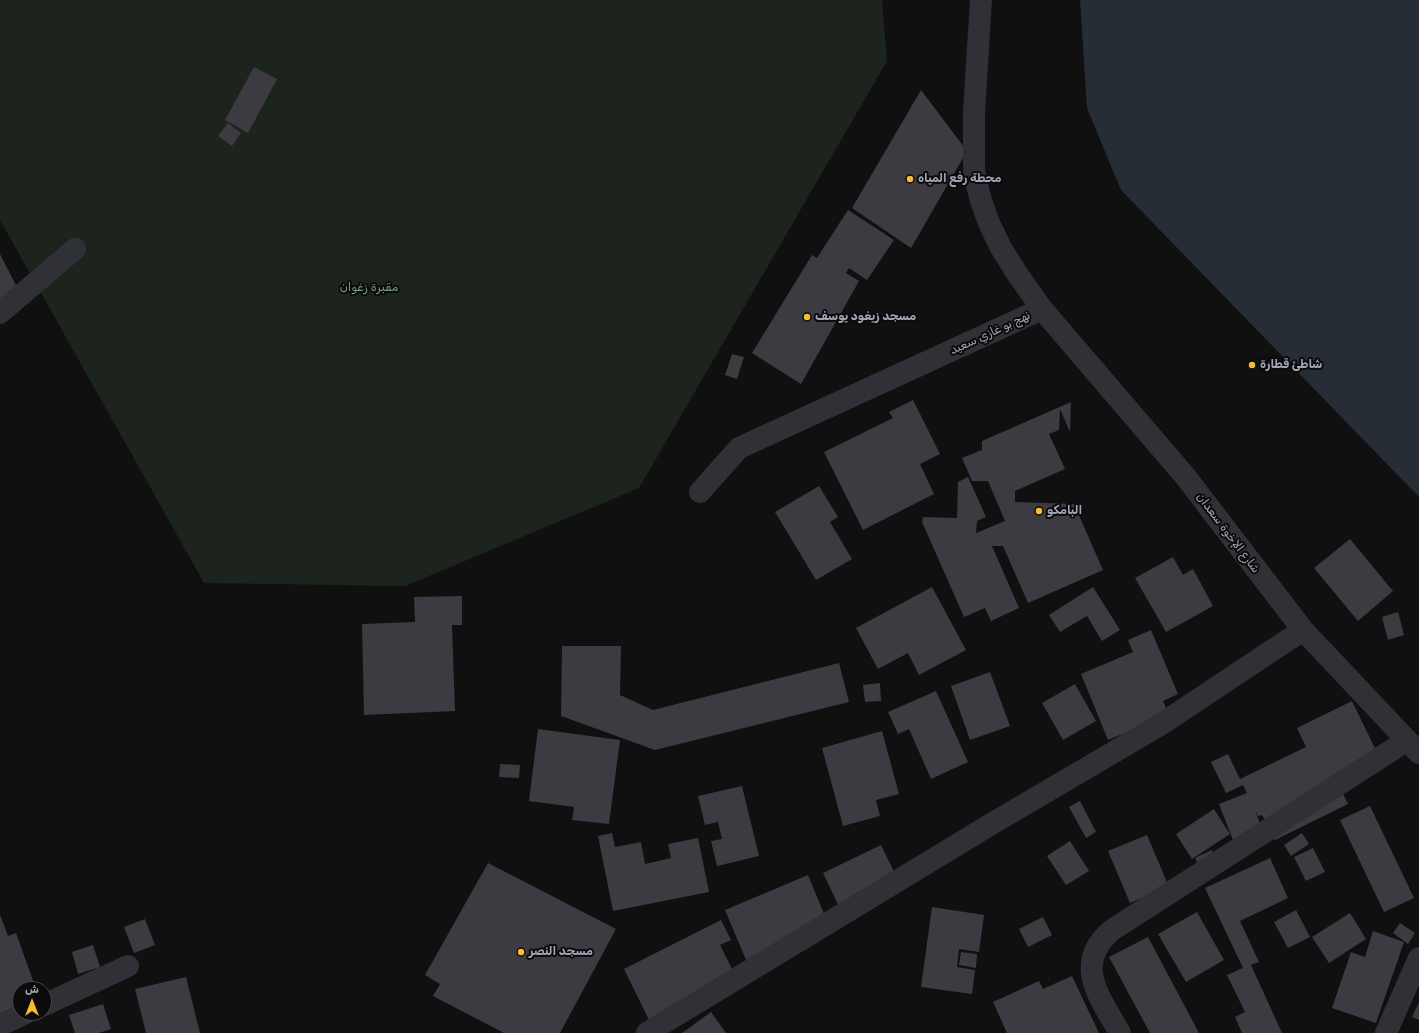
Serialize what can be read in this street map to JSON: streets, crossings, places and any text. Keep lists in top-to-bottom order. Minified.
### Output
{"streets":{"street":["نهج بو غازي سعيد","شارع الإخوة سعدان"]},"crossings":[["نهج بو غازي سعيد","شارع الإخوة سعدان"]],"parks":["مقبرة زغوان"],"places":["محطة رفع المياه","مسجد زيغود يوسف","شاطئ قطارة","البامكو","مسجد النصر"],"north":"top"}
